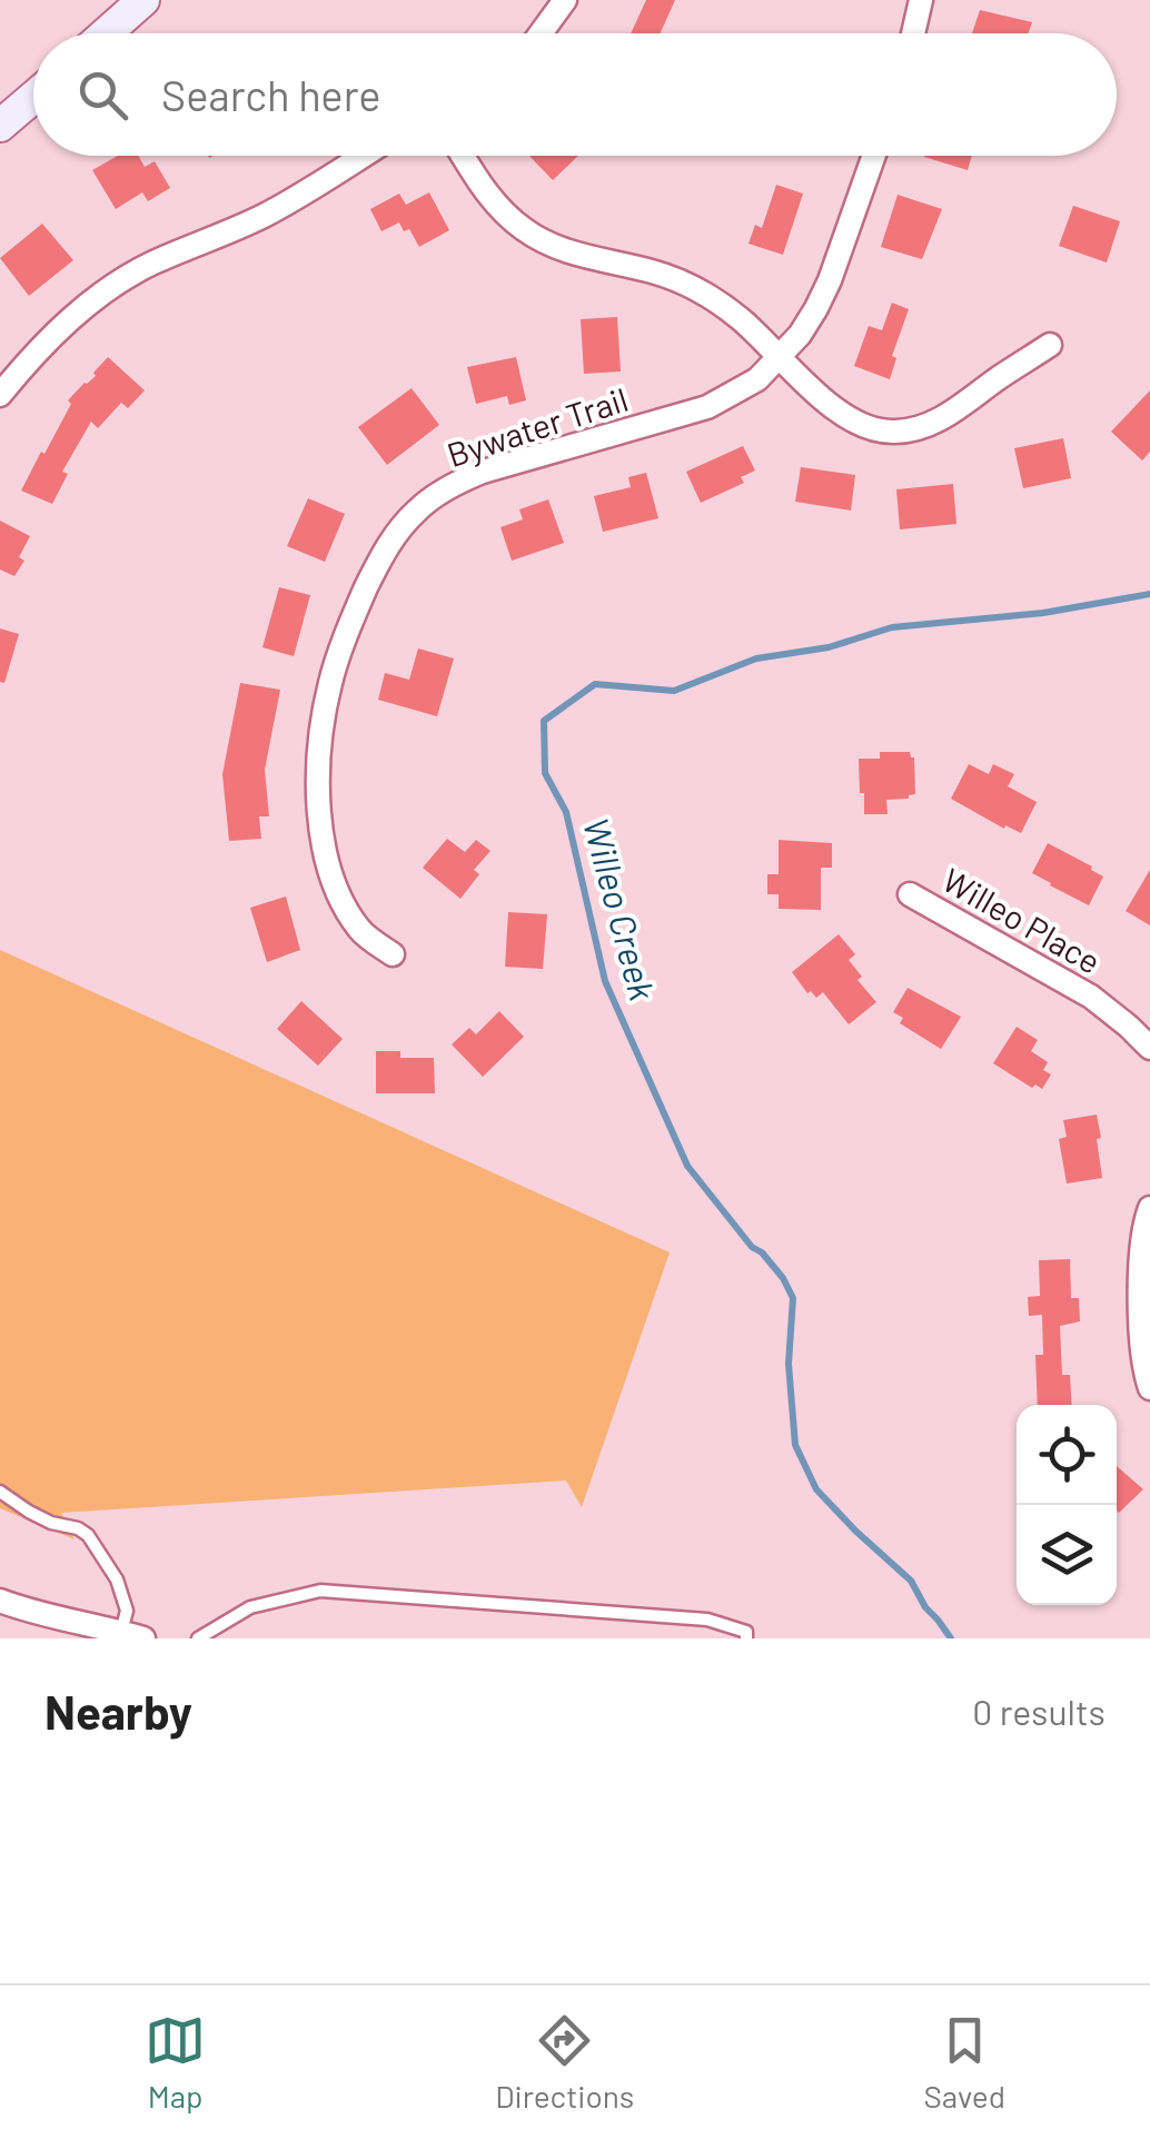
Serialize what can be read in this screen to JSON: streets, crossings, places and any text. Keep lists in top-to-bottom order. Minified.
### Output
{"streets":{"street":["Bywater Trail","Willeo Place"]},"water":["Willeo Creek"],"page":{"search":"Search here","heading":["Nearby","0 results"],"nav":["Map","Directions","Saved"]}}
